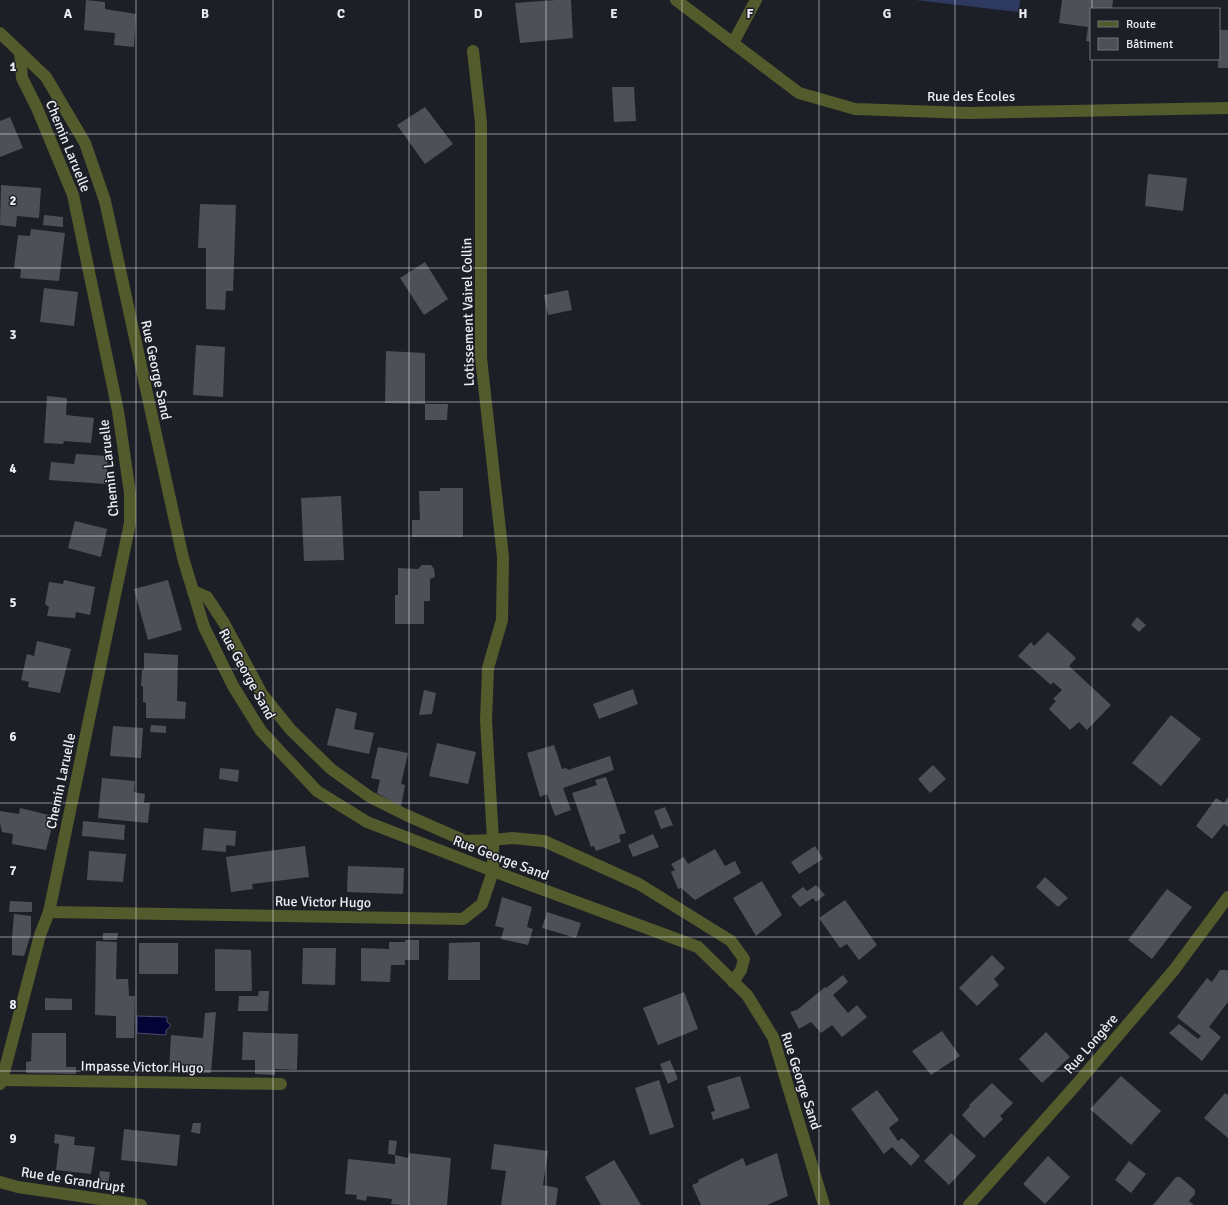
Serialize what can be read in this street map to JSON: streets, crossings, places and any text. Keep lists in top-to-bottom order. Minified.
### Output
{"streets":{"street":["Rue des Écoles","Chemin Laruelle","Lotissement Vairel Collin","Rue George Sand","Rue Victor Hugo","Rue Longère","Impasse Victor Hugo","Rue de Grandrupt"]},"crossings":[["Chemin Laruelle","Rue George Sand"],["Chemin Laruelle","Rue Victor Hugo"],["Lotissement Vairel Collin","Rue Victor Hugo"],["Rue George Sand","Rue Victor Hugo"]],"legend":["Route","Bâtiment"],"grid":{"columns":["A","B","C","D","E","F","G","H"],"rows":["1","2","3","4","5","6","7","8","9"]}}
